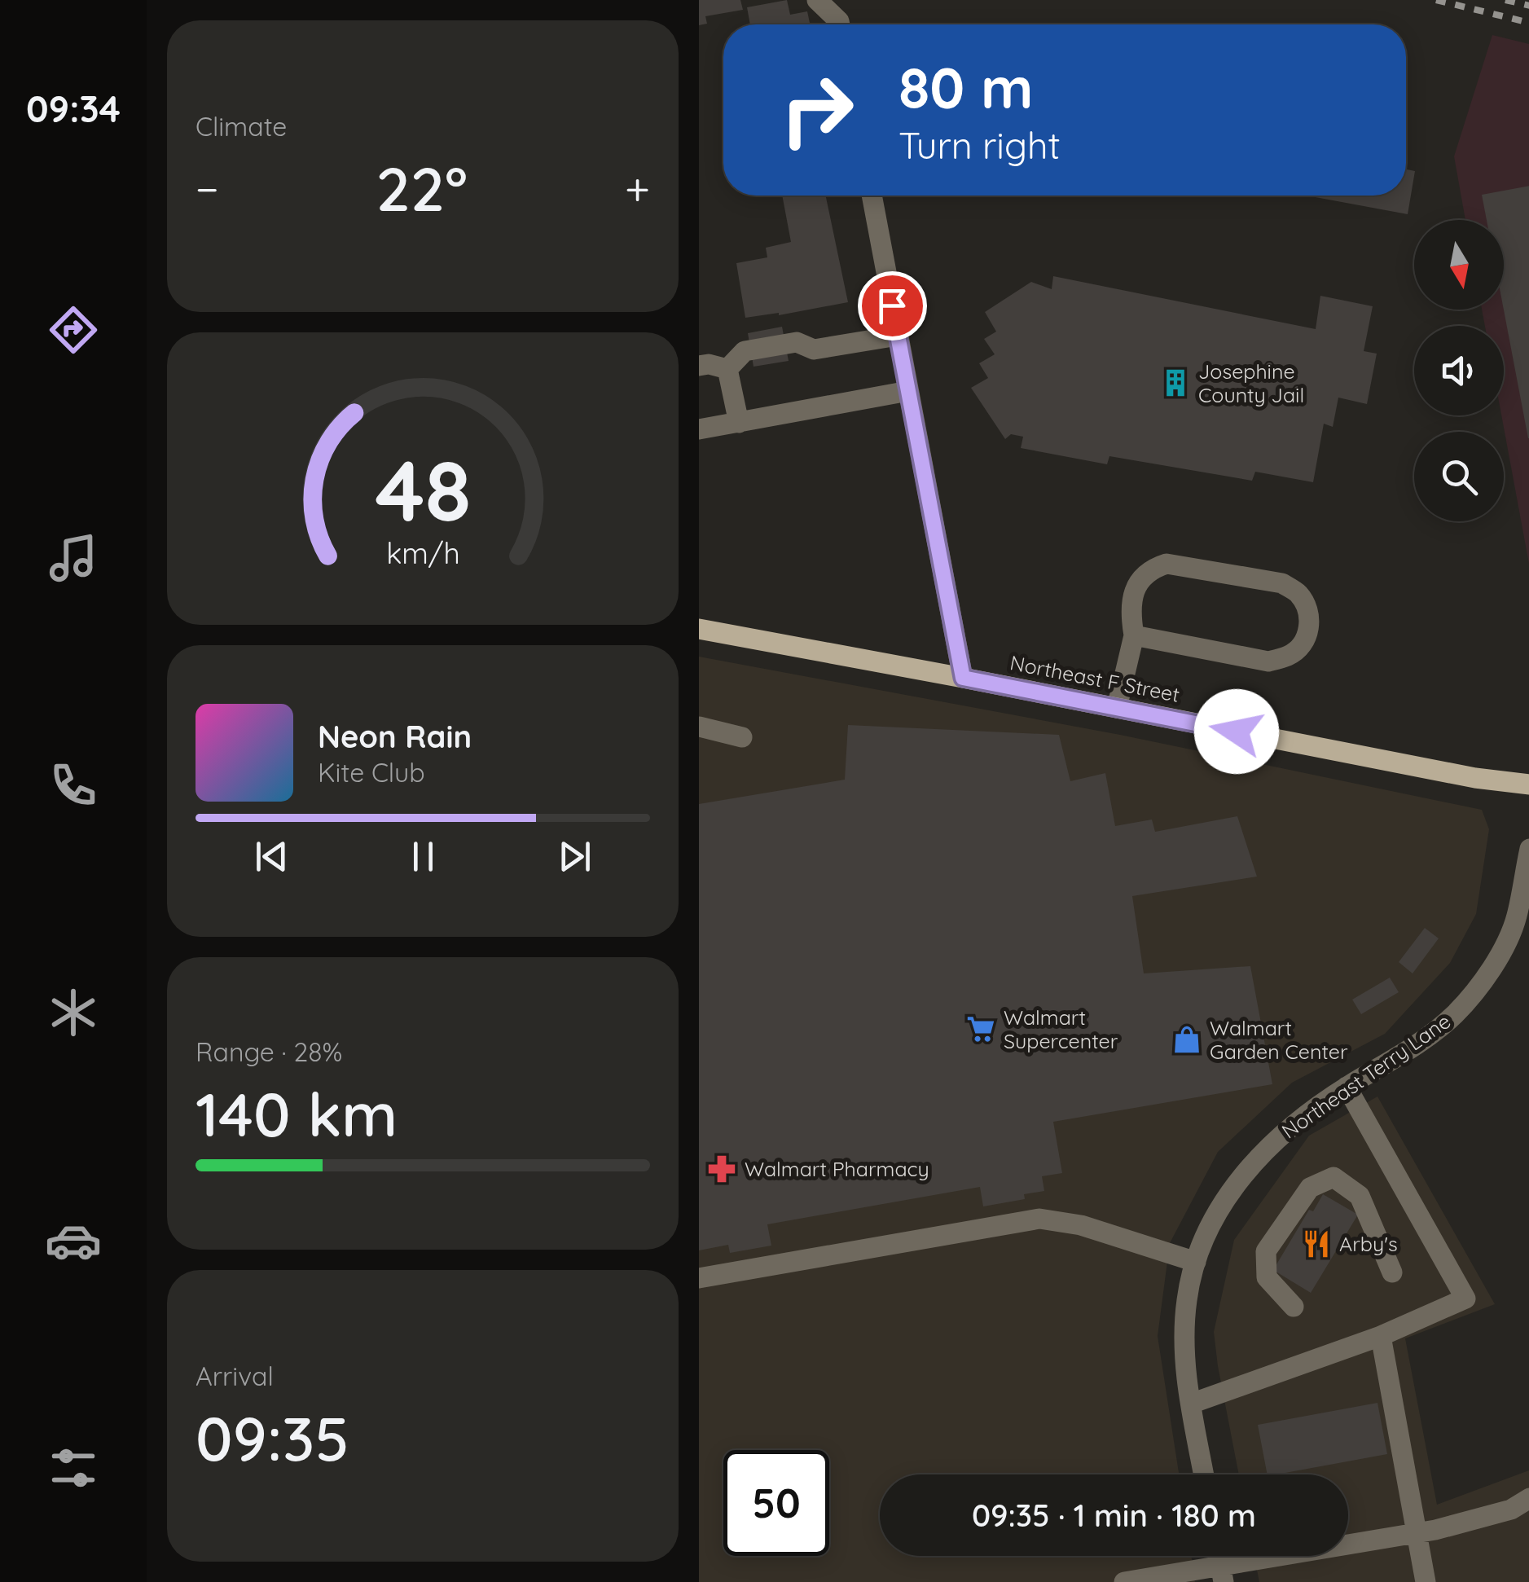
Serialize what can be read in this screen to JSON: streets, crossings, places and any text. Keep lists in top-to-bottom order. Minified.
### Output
{"streets":{"main road":["Northeast F Street"],"street":["Northeast Terry Lane"]},"places":{"building":["Josephine County Jail"],"supermarket":["Walmart Supercenter"],"shop":["Walmart Garden Center"],"pharmacy":["Walmart Pharmacy"],"restaurant":["Arby's"]},"north":"bottom","page":{"tabs":"09:34","tile":["Climate",["Range · 28%","140 km"],["Arrival","09:35"]],"turn":["80 m","Turn right"],"heat":["−","22°","+"],"song":["Neon Rain","Kite Club"],"limit":"50","trip":"09:35 · 1 min · 180 m","gauge":["48","km/h"]}}
